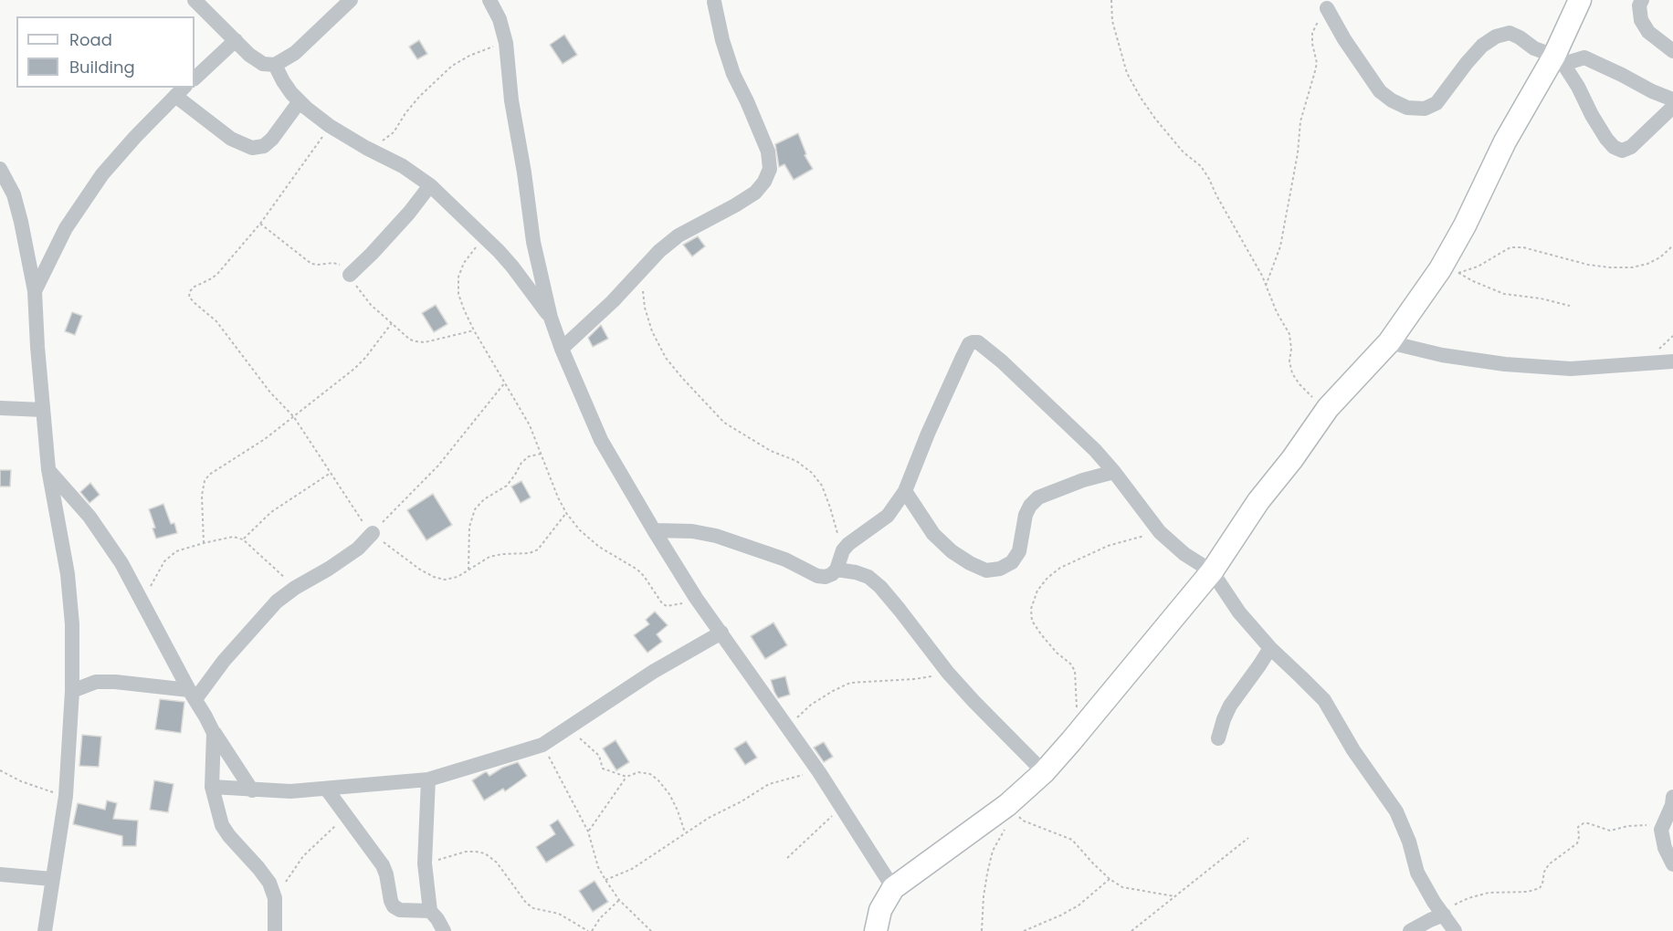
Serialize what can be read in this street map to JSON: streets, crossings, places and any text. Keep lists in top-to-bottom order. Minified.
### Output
{"legend":["Road","Building"]}
